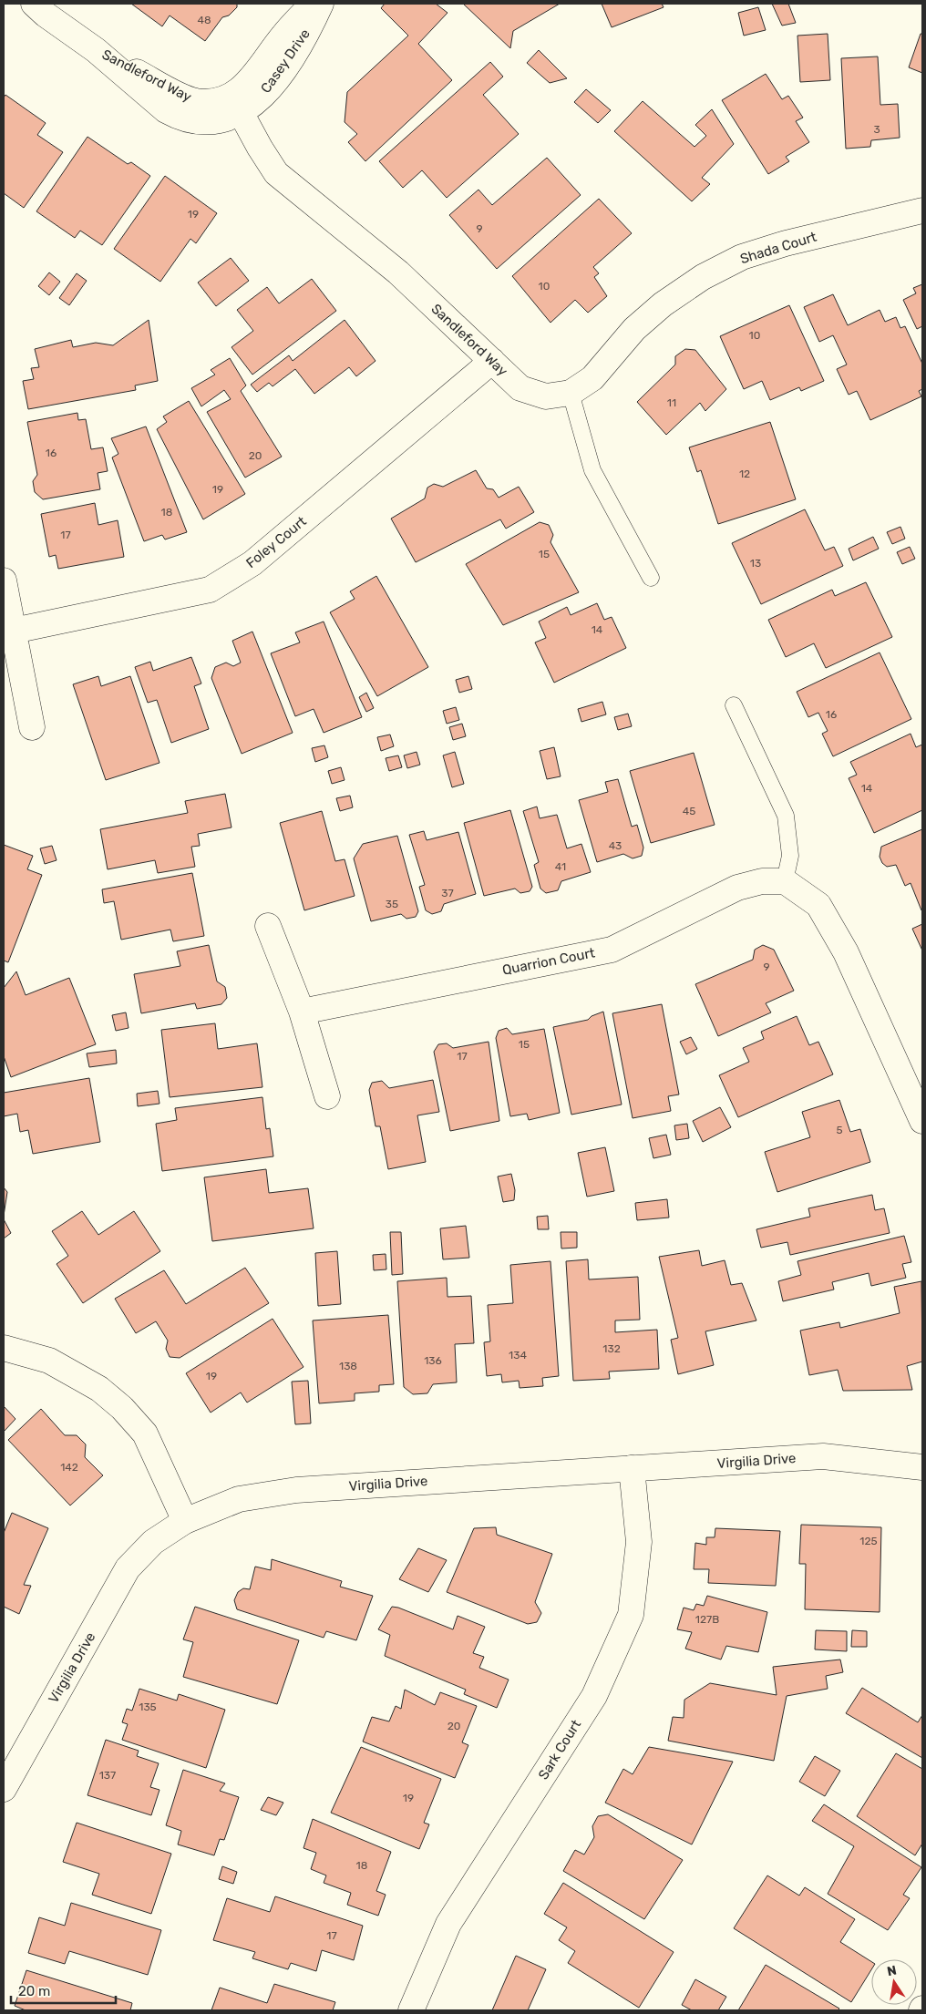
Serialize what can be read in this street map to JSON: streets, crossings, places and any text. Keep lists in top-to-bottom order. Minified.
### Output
{"streets":{"street":["Casey Drive","Sandleford Way","Shada Court","Foley Court","Quarrion Court","Virgilia Drive","Sark Court"]},"crossings":[["Casey Drive","Sandleford Way"],["Sandleford Way","Shada Court"],["Sandleford Way","Foley Court"],["Virgilia Drive","Sark Court"]],"house_numbers":["48","3","19","9","10","10","11","16","20","12","19","18","17","15","13","14","16","14","45","43","41","37","35","9","15","17","5","132","134","136","138","19","142","125","127B","135","20","137","19","18","17"],"scale_bar":"20 m","north":"top"}
